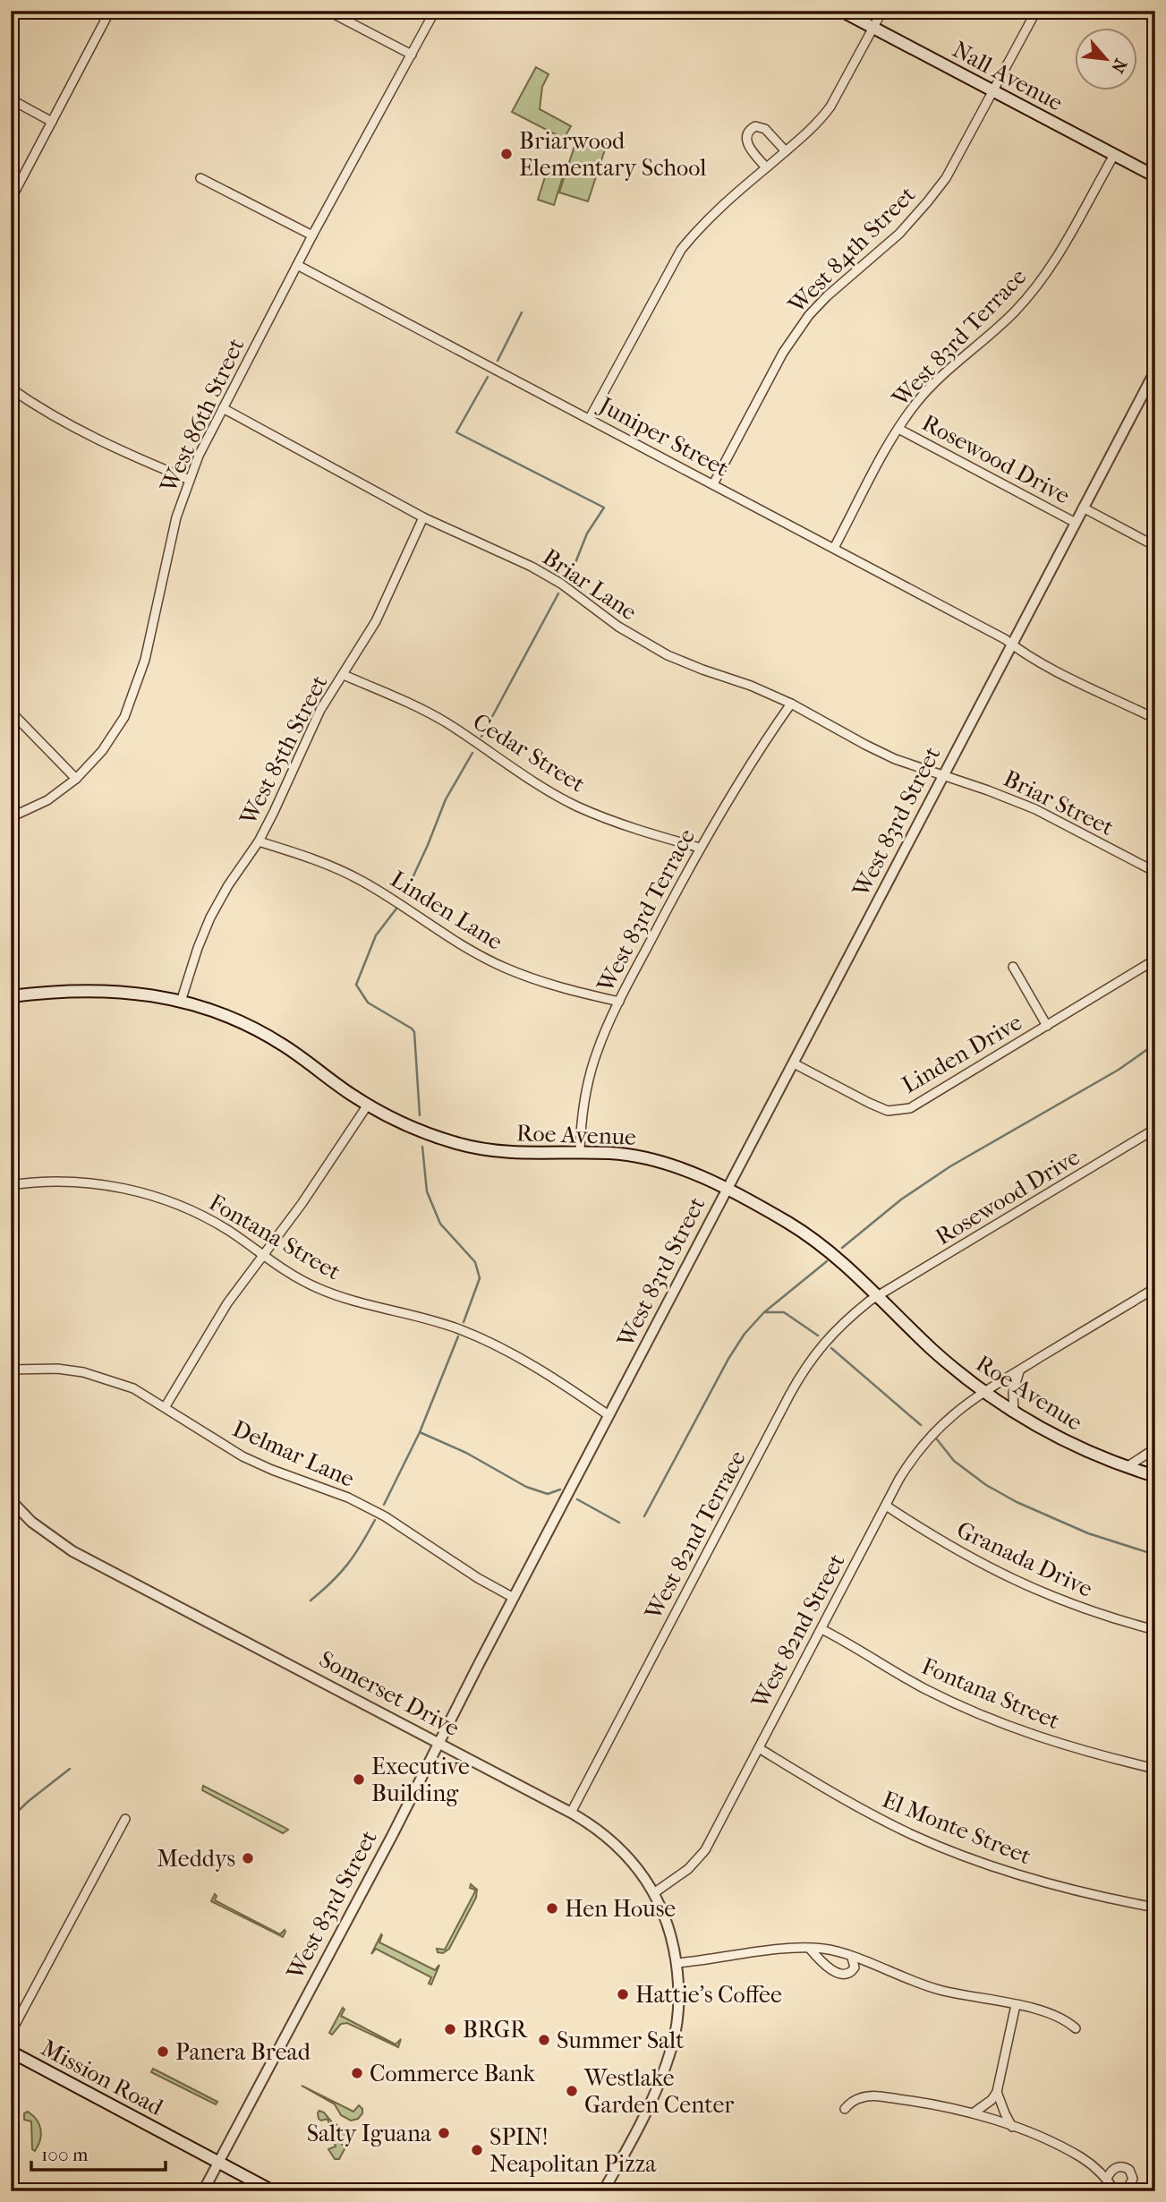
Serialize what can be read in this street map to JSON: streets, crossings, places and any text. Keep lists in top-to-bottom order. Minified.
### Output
{"streets":{"main road":["Nall Avenue","Roe Avenue","Mission Road"],"street":["West 84th Street","West 83rd Terrace","West 86th Street","Juniper Street","Rosewood Drive","Briar Lane","West 85th Street","Cedar Street","Briar Street","West 83rd Street","Linden Lane","Linden Drive","Fontana Street","Delmar Lane","West 82nd Terrace","Granada Drive","West 82nd Street","Somerset Drive","El Monte Street"]},"crossings":[["Nall Avenue","West 84th Street"],["Nall Avenue","West 83rd Terrace"],["West 84th Street","Juniper Street"],["West 83rd Terrace","Juniper Street"],["West 83rd Terrace","Rosewood Drive"],["West 83rd Terrace","Briar Lane"],["West 83rd Terrace","Cedar Street"],["West 83rd Terrace","Linden Lane"],["West 83rd Terrace","Roe Avenue"],["West 86th Street","Juniper Street"],["West 86th Street","Briar Lane"],["Juniper Street","West 83rd Street"],["Rosewood Drive","West 83rd Street"],["Rosewood Drive","Roe Avenue"],["Rosewood Drive","West 82nd Terrace"],["Briar Lane","West 85th Street"],["Briar Lane","Briar Street"],["Briar Lane","West 83rd Street"],["West 85th Street","Cedar Street"],["West 85th Street","Linden Lane"],["West 85th Street","Roe Avenue"],["Briar Street","West 83rd Street"],["West 83rd Street","Linden Drive"],["West 83rd Street","Roe Avenue"],["West 83rd Street","Fontana Street"],["West 83rd Street","Delmar Lane"],["West 83rd Street","Somerset Drive"],["West 83rd Street","Mission Road"],["Roe Avenue","West 82nd Terrace"],["Roe Avenue","West 82nd Street"],["Fontana Street","West 82nd Street"],["West 82nd Terrace","Somerset Drive"],["Granada Drive","West 82nd Street"],["West 82nd Street","Somerset Drive"],["West 82nd Street","El Monte Street"]],"places":["Briarwood Elementary School","Executive Building","Meddys","Hen House","Hattie’s Coffee","BRGR","Summer Salt","Panera Bread","Commerce Bank","Westlake Garden Center","Salty Iguana","SPIN! Neapolitan Pizza"],"scale_bar":"100 m","north":"bottom right"}
